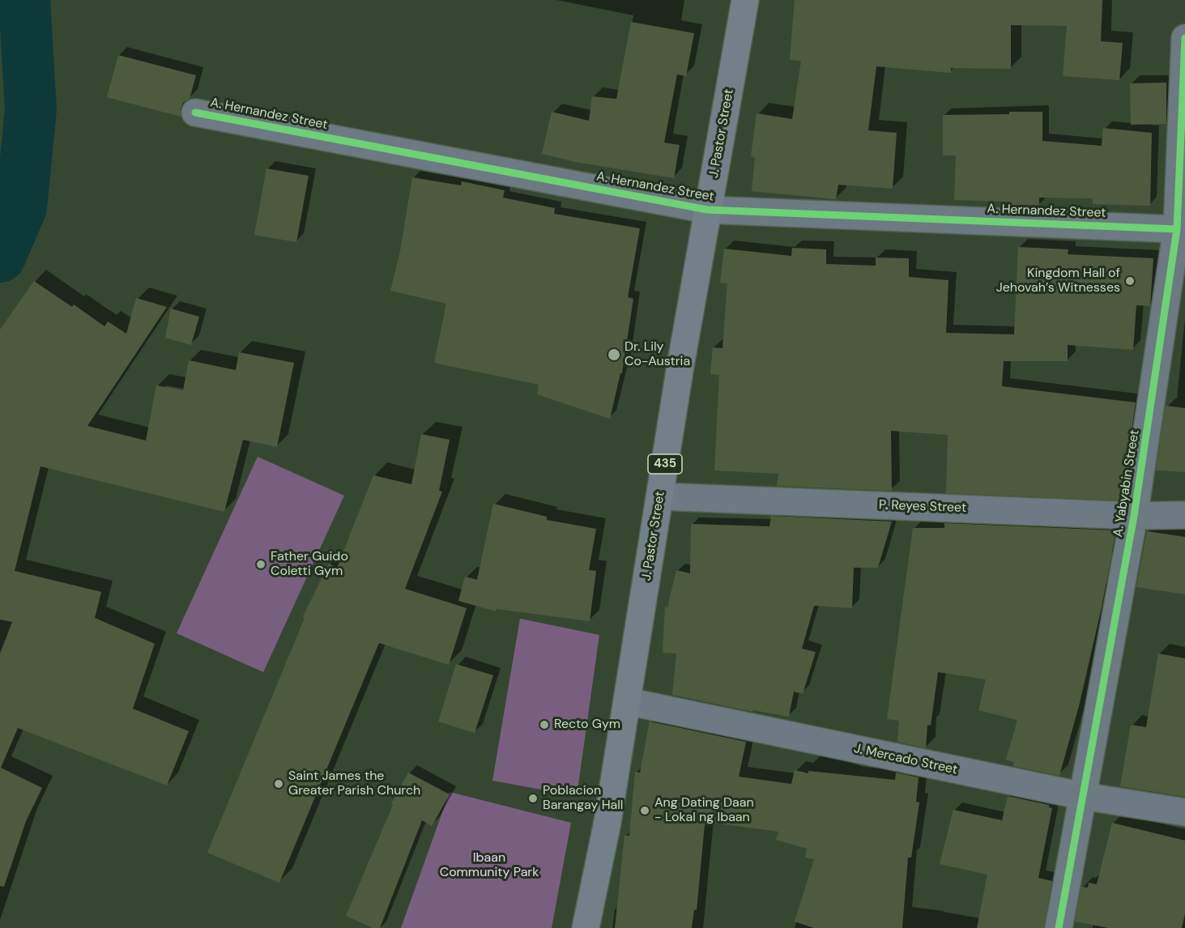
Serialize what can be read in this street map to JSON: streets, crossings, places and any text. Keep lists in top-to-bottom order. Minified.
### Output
{"streets":{"main road":["J. Pastor Street","435"],"street":["A. Hernandez Street","A. Yabyabin Street","P. Reyes Street","J. Mercado Street"]},"crossings":[["A. Hernandez Street","J. Pastor Street"],["A. Hernandez Street","A. Yabyabin Street"],["J. Pastor Street","P. Reyes Street"],["J. Pastor Street","J. Mercado Street"],["A. Yabyabin Street","P. Reyes Street"],["A. Yabyabin Street","J. Mercado Street"]],"parks":["Ibaan Community Park"],"places":["Kingdom Hall of Jehovah’s Witnesses","Dr. Lily Co-Austria","Father Guido Coletti Gym","Recto Gym","Saint James the Greater Parish Church","Poblacion Barangay Hall","Ang Dating Daan - Lokal ng Ibaan"]}
